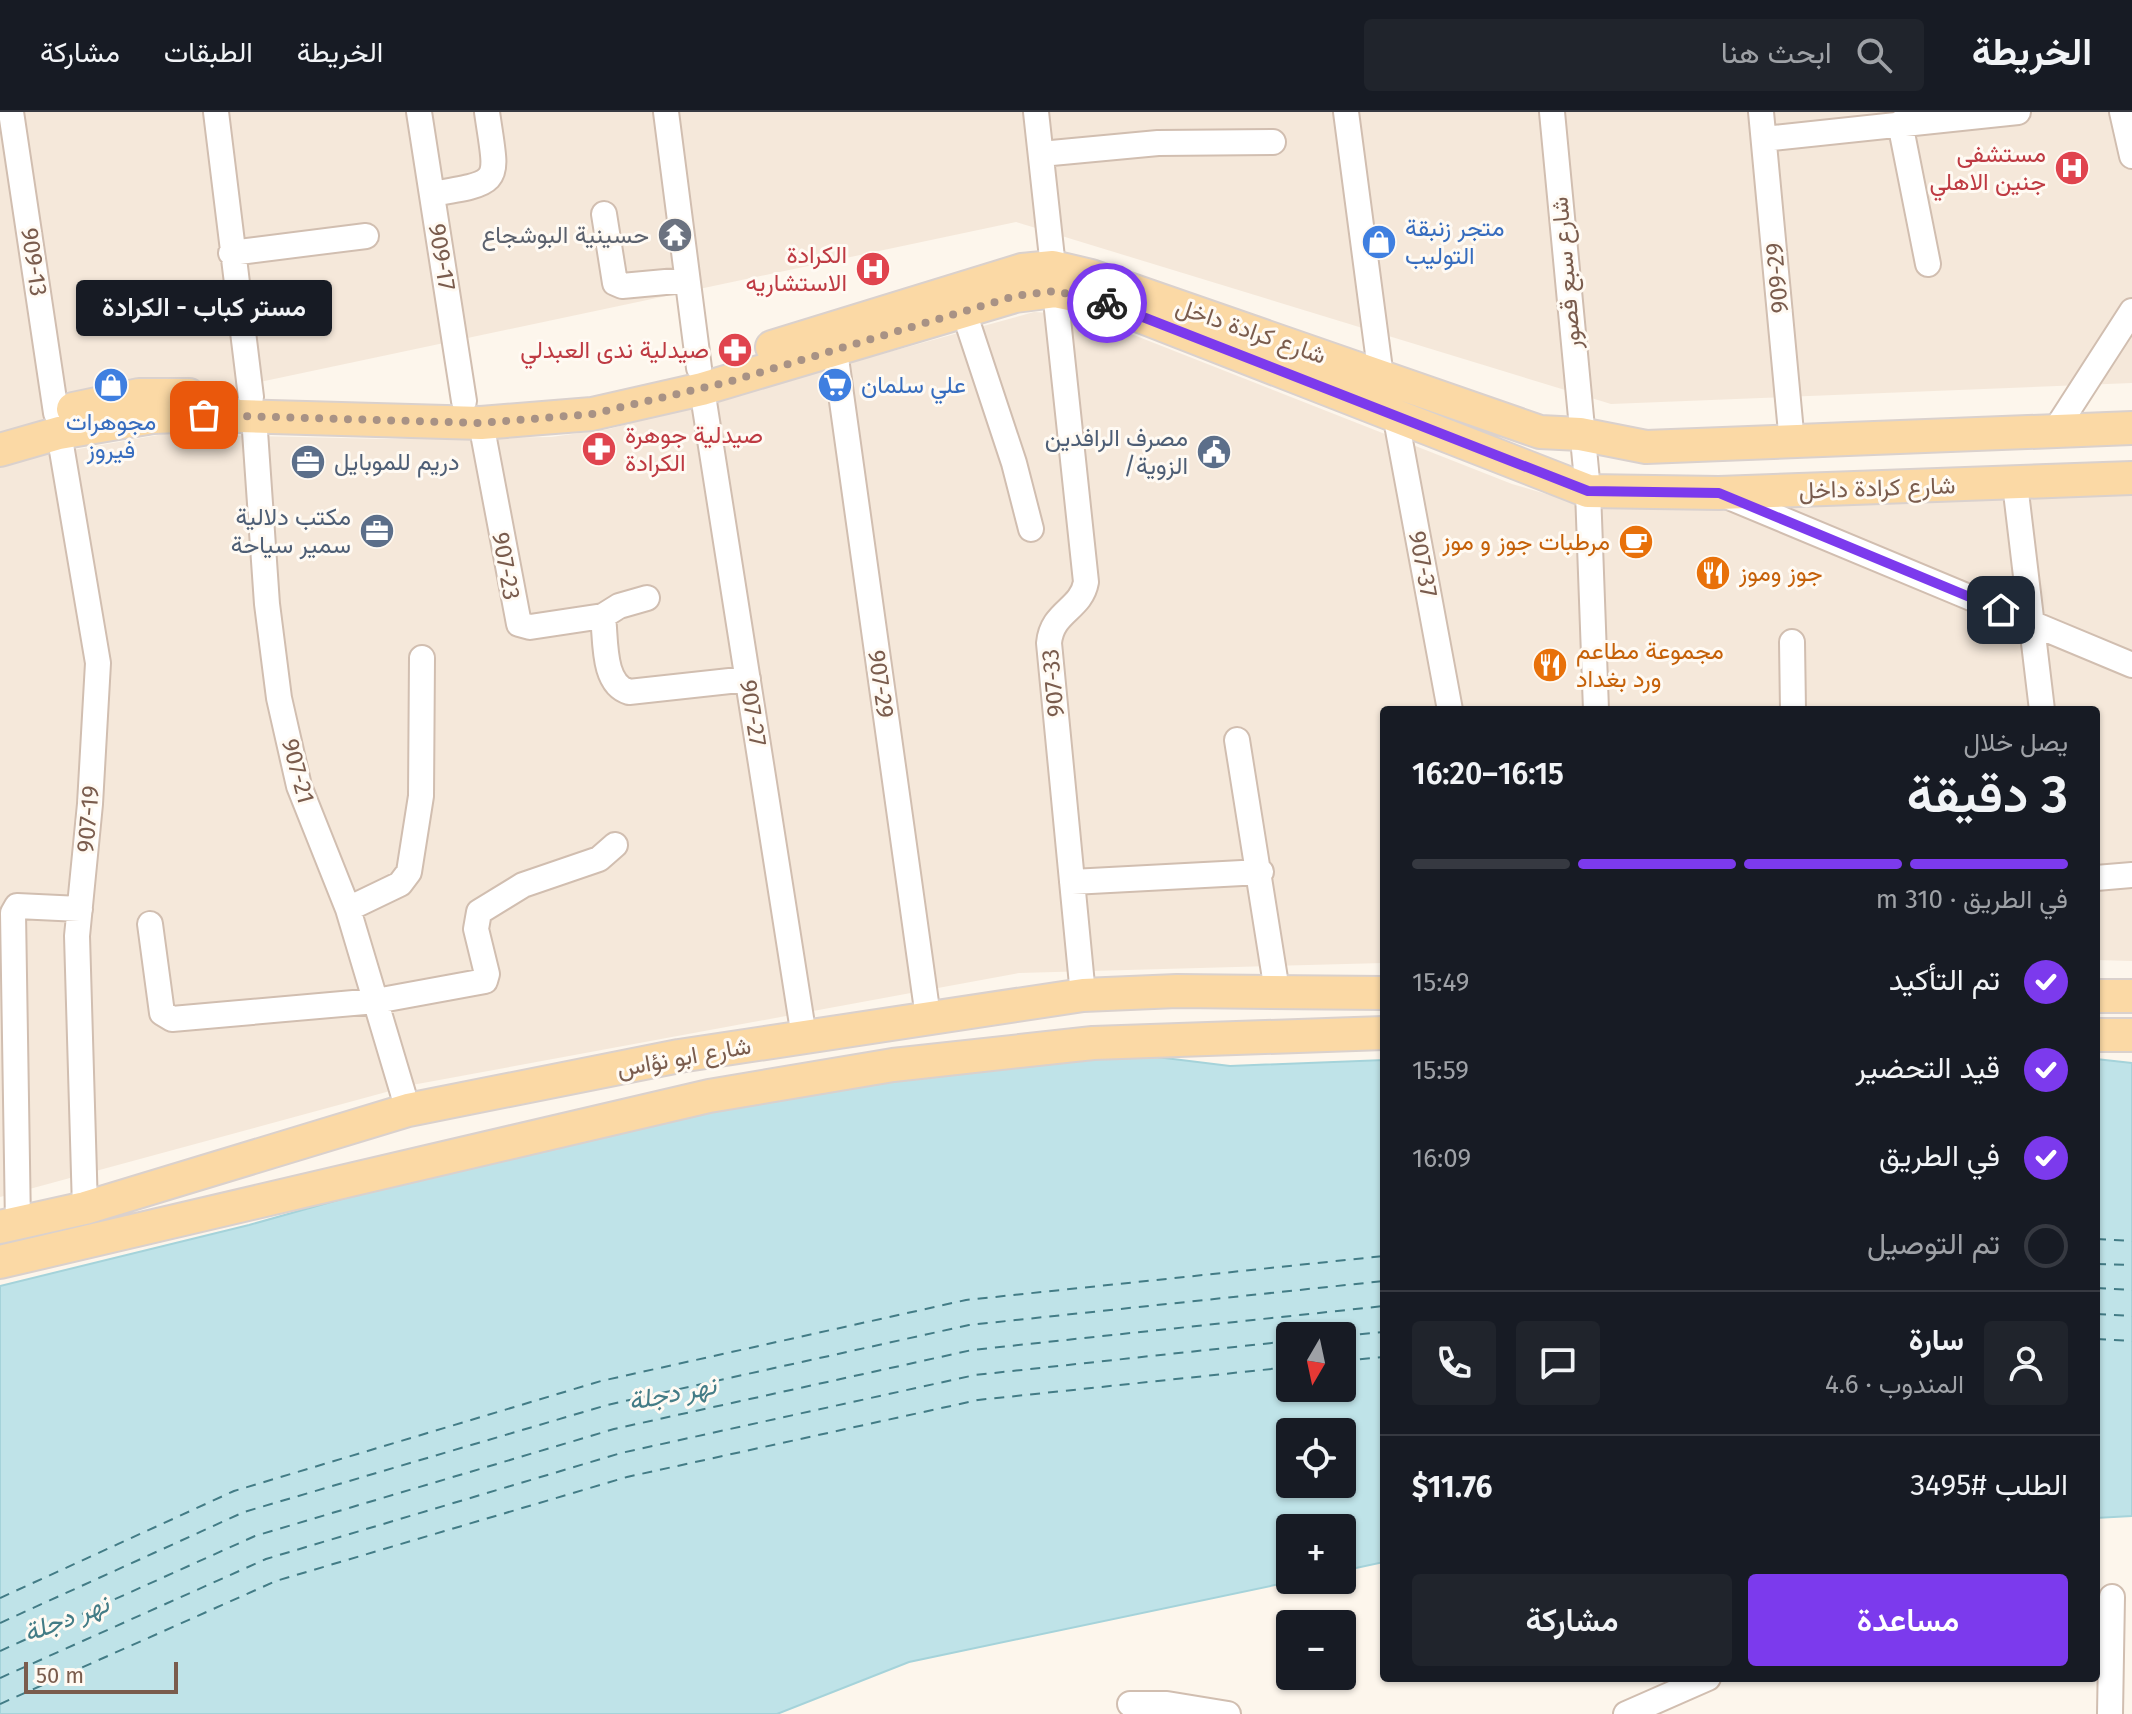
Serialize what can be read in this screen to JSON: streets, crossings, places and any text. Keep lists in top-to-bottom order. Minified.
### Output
{"streets":{"main road":["شارع كرادة داخل","شارع ابو نؤاس"],"street":["909-17","909-13","شارع سبع قصور","909-29","907-37","907-23","907-33","907-29","907-27","907-21","907-19"]},"crossings":[["909-17","شارع كرادة داخل"],["909-17","907-23"],["909-13","شارع كرادة داخل"],["909-13","907-19"],["شارع سبع قصور","شارع كرادة داخل"],["909-29","شارع كرادة داخل"],["شارع كرادة داخل","907-37"],["شارع كرادة داخل","907-23"],["شارع كرادة داخل","907-33"],["شارع كرادة داخل","907-29"],["شارع كرادة داخل","907-27"],["شارع كرادة داخل","907-21"],["شارع كرادة داخل","907-19"],["907-33","شارع ابو نؤاس"],["907-29","شارع ابو نؤاس"],["907-27","شارع ابو نؤاس"],["907-21","شارع ابو نؤاس"],["907-19","شارع ابو نؤاس"]],"water":["نهر دجلة"],"places":{"hospital":["مستشفى جنين الاهلي","الكرادة الاستشاريه"],"temple":["حسينية البوشجاع"],"shop":["متجر زنبقة التوليب","مجوهرات فيروز"],"pharmacy":["صيدلية ندى العبدلي","صيدلية جوهرة الكرادة"],"supermarket":["علي سلمان"],"other":["مستر كباب - الكرادة"],"public building":["مصرف الرافدين /الزوية"],"office":["دريم للموبايل","مكتب دلالية سمير سياحة"],"cafe":["مرطبات جوز و موز"],"restaurant":["جوز وموز","مجموعة مطاعم ورد بغداد"]},"scale_bar":"50 m","north":"bottom","page":{"header":"الخريطة","search":"ابحث هنا","nav":["الخريطة","الطبقات","مشاركة"],"bubble":"مستر كباب - الكرادة","heading":["3 دقيقة","يصل خلال","16:15–16:20"],"panel":["سارة","المندوب · 4.6","الطلب #3495","$11.76"],"bar":"في الطريق · 310 m","list":[["تم التأكيد","15:49"],["قيد التحضير","15:59"],["في الطريق","16:09"],"تم التوصيل"],"map_buttons":["+","−"],"buttons":["مساعدة","مشاركة"],"scale":"50 m"}}
